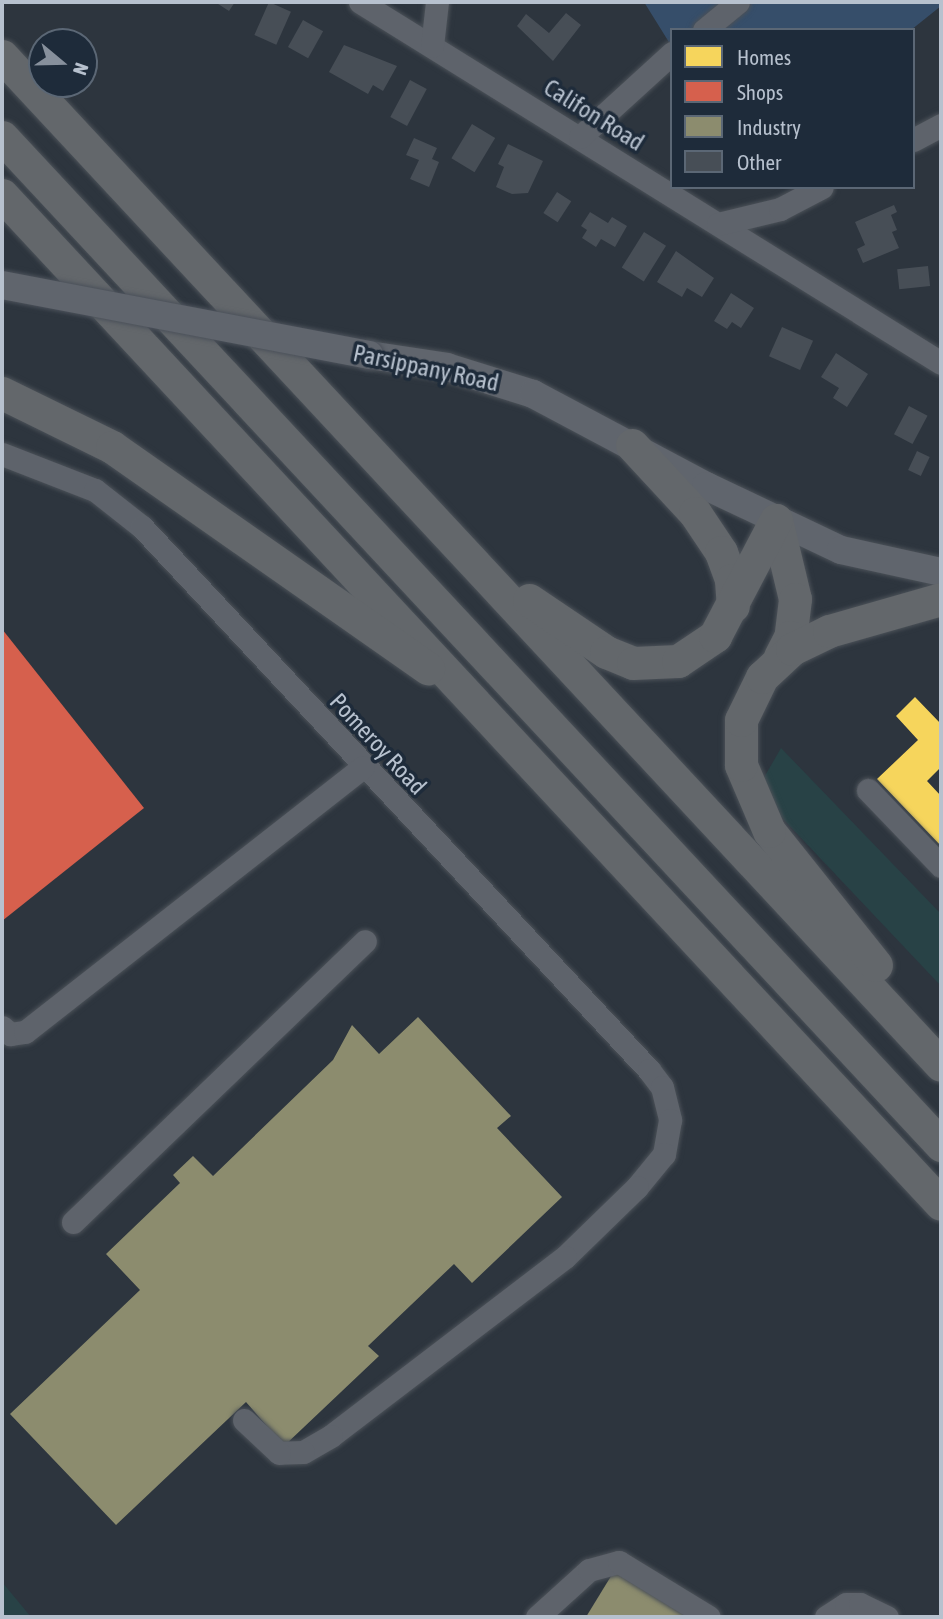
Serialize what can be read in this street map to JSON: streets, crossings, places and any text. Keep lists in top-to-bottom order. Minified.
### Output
{"streets":{"main road":["Parsippany Road"],"street":["Califon Road","Pomeroy Road"]},"legend":["Homes","Shops","Industry","Other"],"north":"right"}
